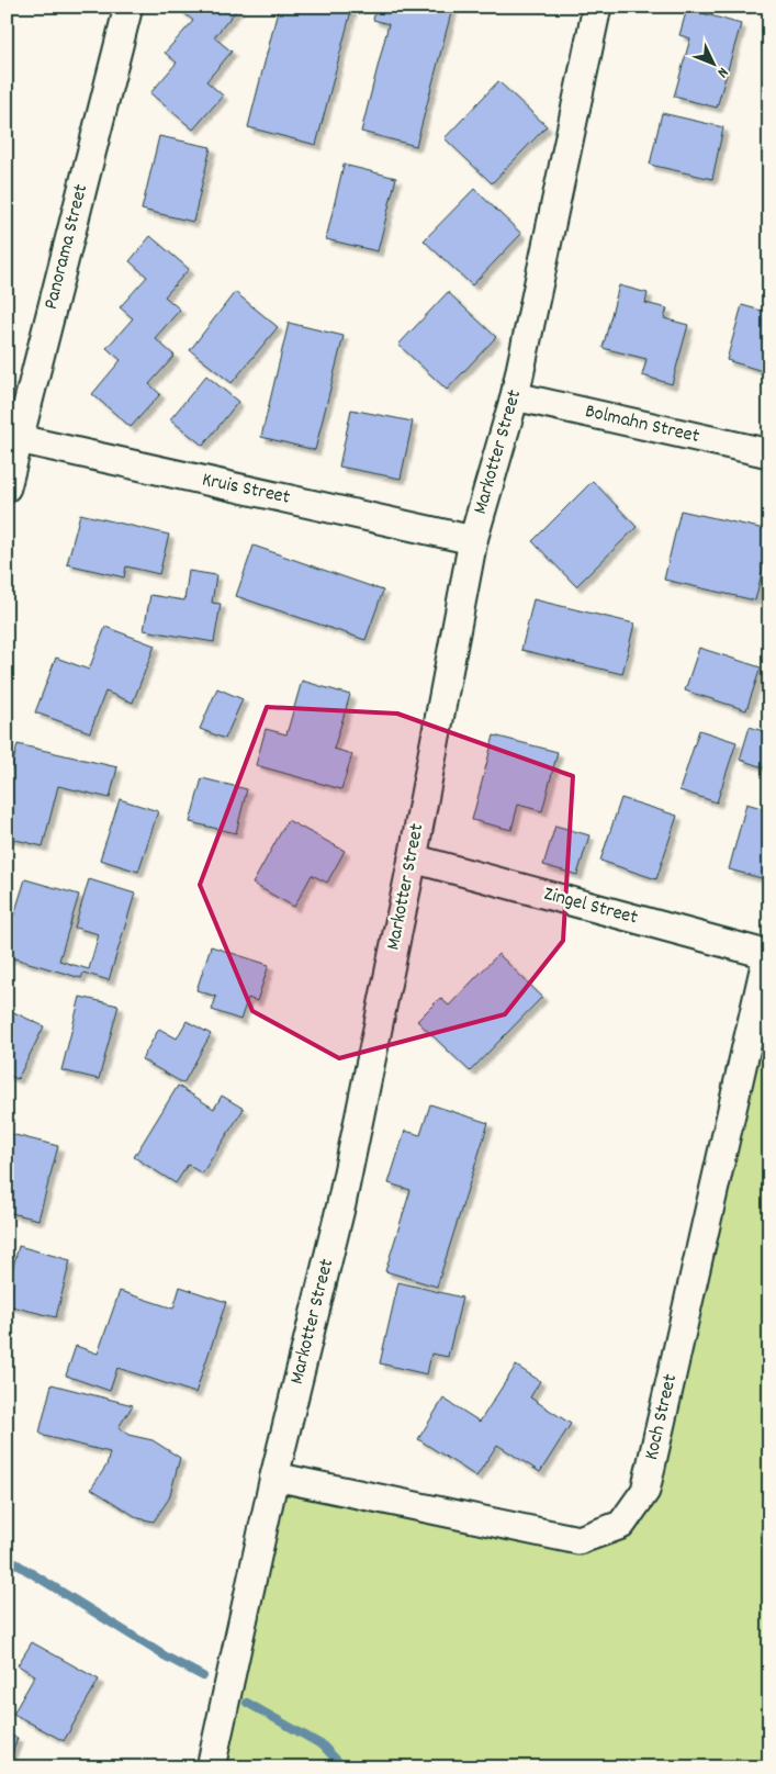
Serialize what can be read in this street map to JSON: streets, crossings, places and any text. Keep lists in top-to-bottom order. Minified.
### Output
{"streets":{"street":["Panorama Street","Bolmahn Street","Markotter Street","Kruis Street","Zingel Street","Koch Street"]},"crossings":[["Panorama Street","Kruis Street"],["Bolmahn Street","Markotter Street"],["Markotter Street","Kruis Street"],["Markotter Street","Zingel Street"],["Markotter Street","Koch Street"],["Zingel Street","Koch Street"]],"north":"bottom right"}
